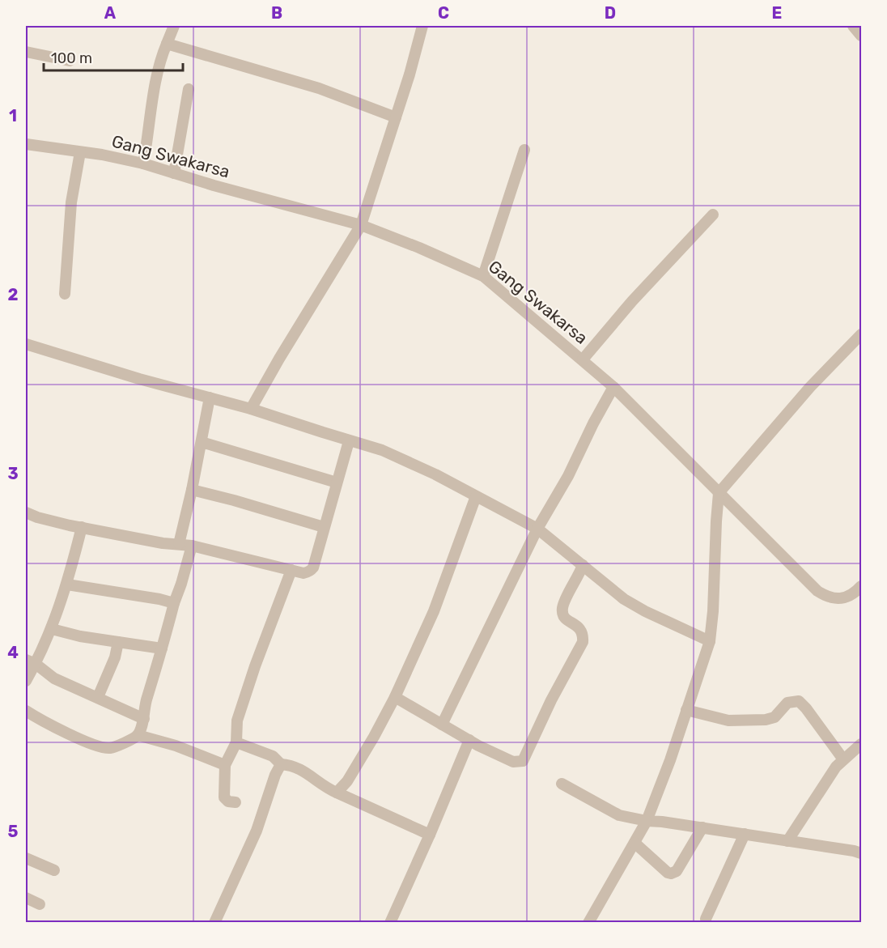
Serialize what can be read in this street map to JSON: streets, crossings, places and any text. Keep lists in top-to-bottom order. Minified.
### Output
{"streets":{"street":["Gang Swakarsa"]},"scale_bar":"100 m","grid":{"columns":["A","B","C","D","E"],"rows":["1","2","3","4","5"]}}
